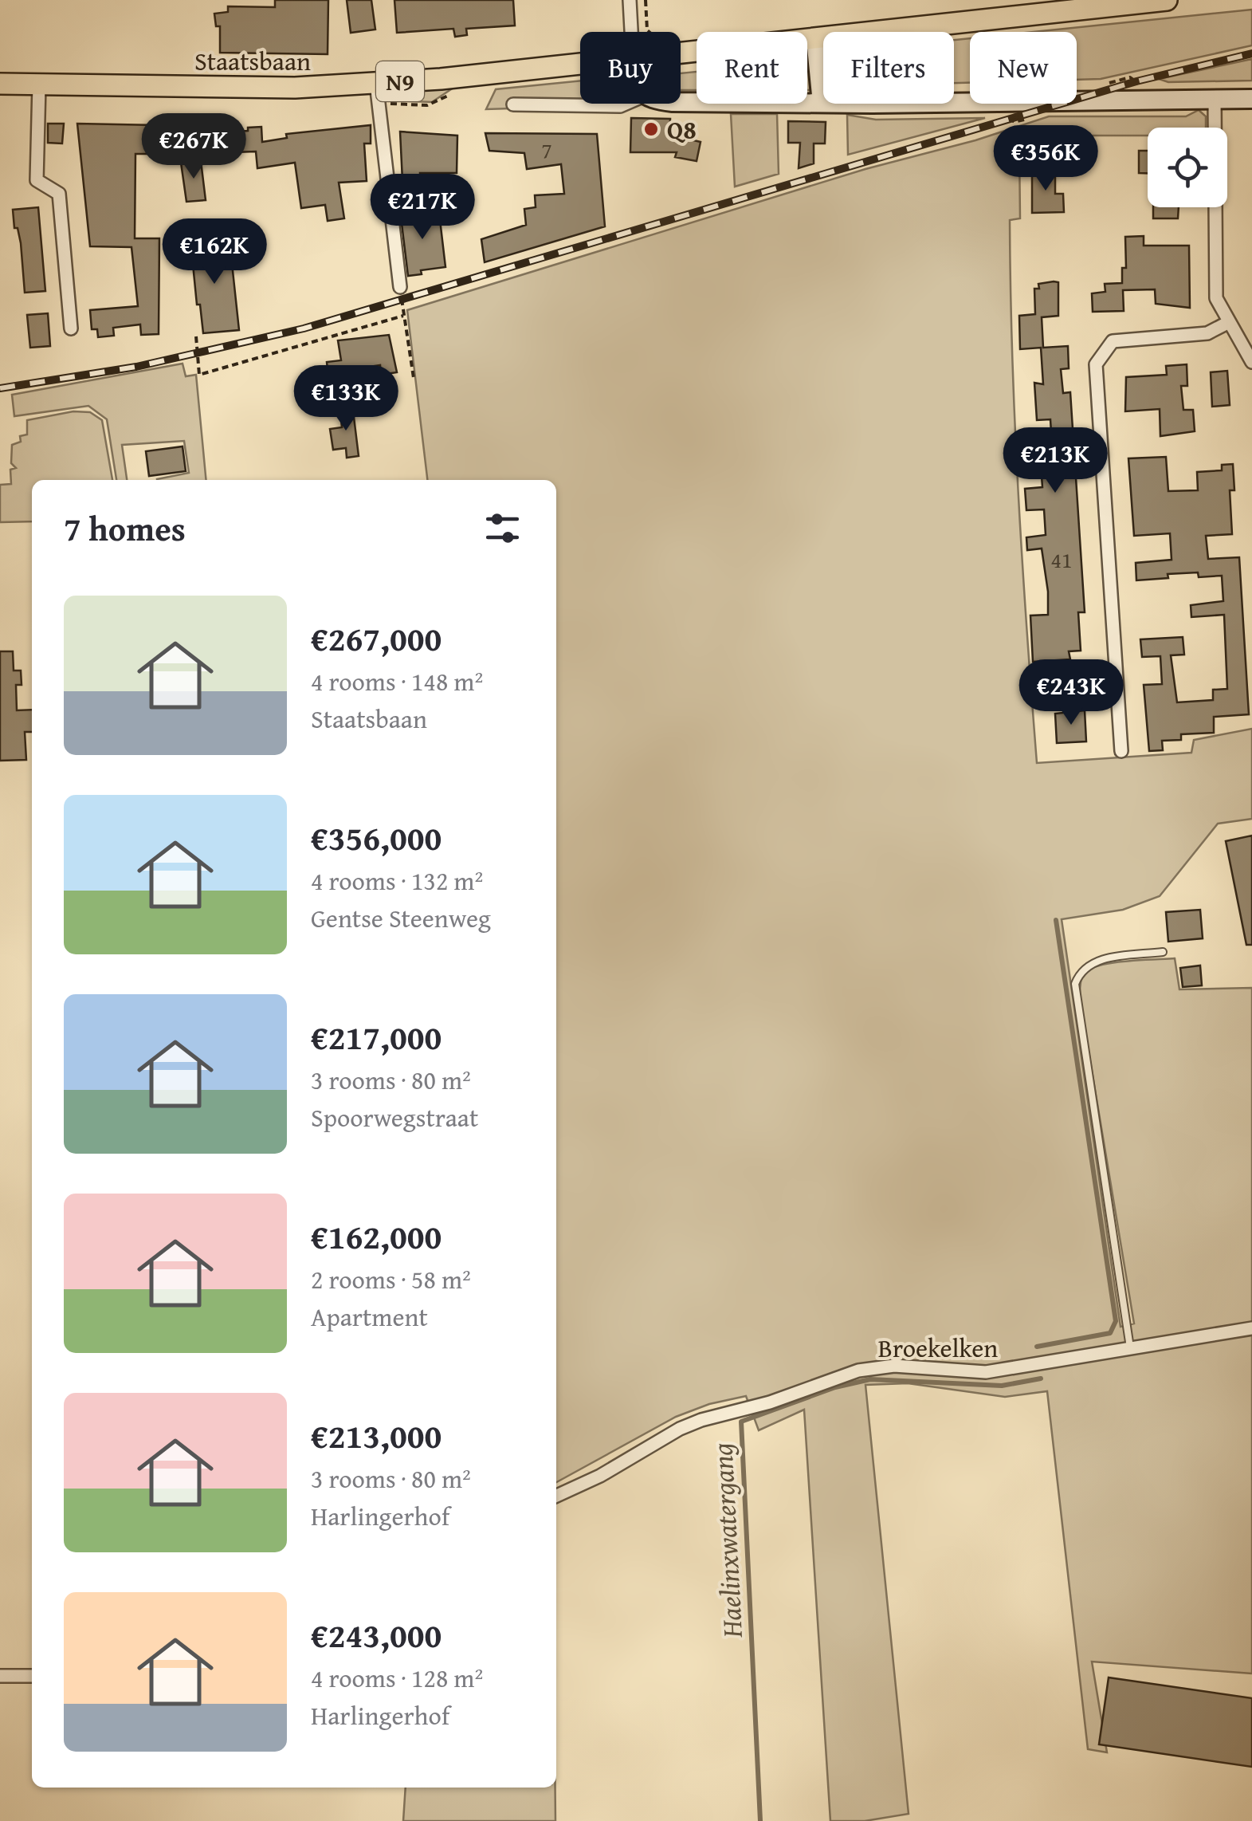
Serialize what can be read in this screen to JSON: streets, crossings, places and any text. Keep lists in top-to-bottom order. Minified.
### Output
{"streets":{"main road":["Staatsbaan","N9"],"street":["Broekelken"]},"water":["Haelinxwatergang"],"places":["Q8"],"house_numbers":["7","41"],"page":{"chip":["Buy","Rent","Filters","New"],"price":["€267K","€356K","€217K","€162K","€133K","€213K","€243K"],"heading":"7 homes","list":[{"name":"€267,000","note":"4 rooms · 148 m² · Staatsbaan"},{"name":"€356,000","note":"4 rooms · 132 m² · Gentse Steenweg"},{"name":"€217,000","note":"3 rooms · 80 m² · Spoorwegstraat"},{"name":"€162,000","note":"2 rooms · 58 m² · Apartment"},{"name":"€213,000","note":"3 rooms · 80 m² · Harlingerhof"},{"name":"€243,000","note":"4 rooms · 128 m² · Harlingerhof"}]}}
